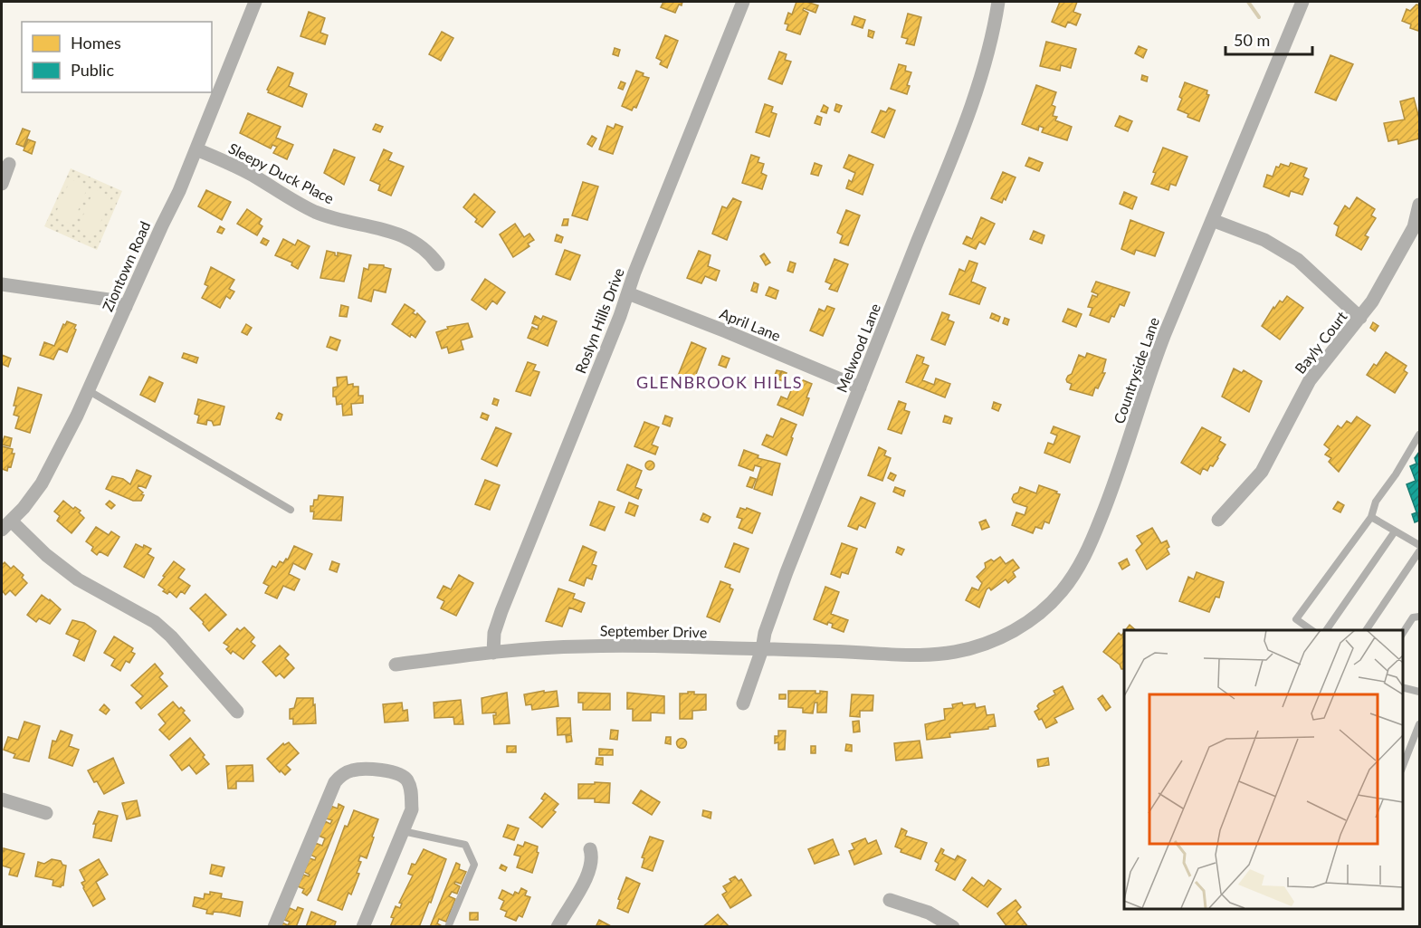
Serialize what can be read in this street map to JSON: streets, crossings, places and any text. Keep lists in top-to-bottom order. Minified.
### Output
{"streets":{"street":["Sleepy Duck Place","Ziontown Road","Roslyn Hills Drive","April Lane","Bayly Court","Melwood Lane","Countryside Lane","September Drive"]},"crossings":[["Sleepy Duck Place","Ziontown Road"],["Roslyn Hills Drive","April Lane"],["Roslyn Hills Drive","September Drive"],["April Lane","Melwood Lane"],["Melwood Lane","September Drive"],["Countryside Lane","September Drive"]],"districts":["GLENBROOK HILLS"],"legend":["Homes","Public"],"scale_bar":"50 m"}
